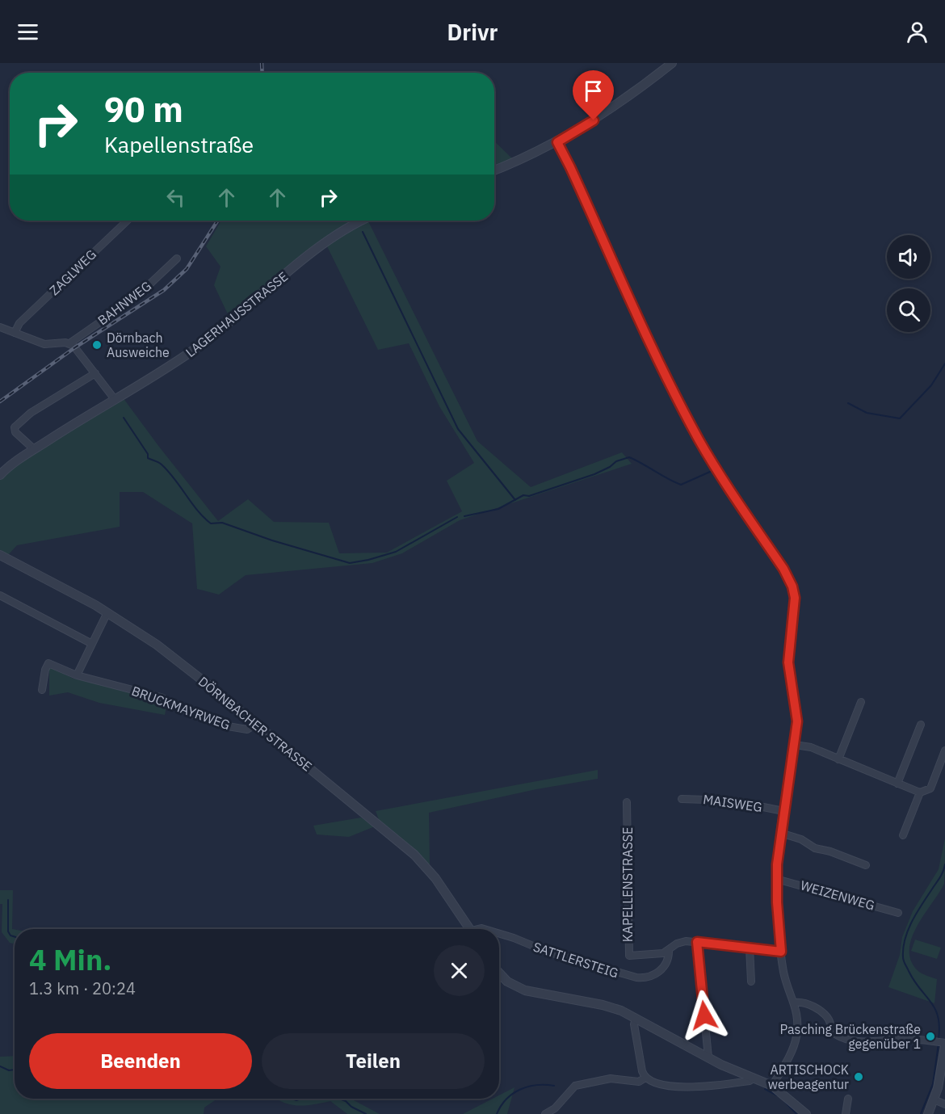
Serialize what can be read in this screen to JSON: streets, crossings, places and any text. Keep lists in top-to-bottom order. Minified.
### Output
{"streets":{"street":["ZAGLWEG","BAHNWEG","LAGERHAUSSTRASSE","BRUCKMAYRWEG","DÖRNBACHER STRASSE","MAISWEG","KAPELLENSTRASSE","WEIZENWEG","SATTLERSTEIG"]},"crossings":[["BRUCKMAYRWEG","DÖRNBACHER STRASSE"],["KAPELLENSTRASSE","SATTLERSTEIG"]],"places":["Dörnbach Ausweiche","Pasching Brückenstraße gegenüber 1","ARTISCHOCK werbeagentur"],"page":{"header":"Drivr","turn":["90 m","Kapellenstraße"],"heading":["4 Min.","1.3 km · 20:24"],"buttons":["Beenden","Teilen"]}}
